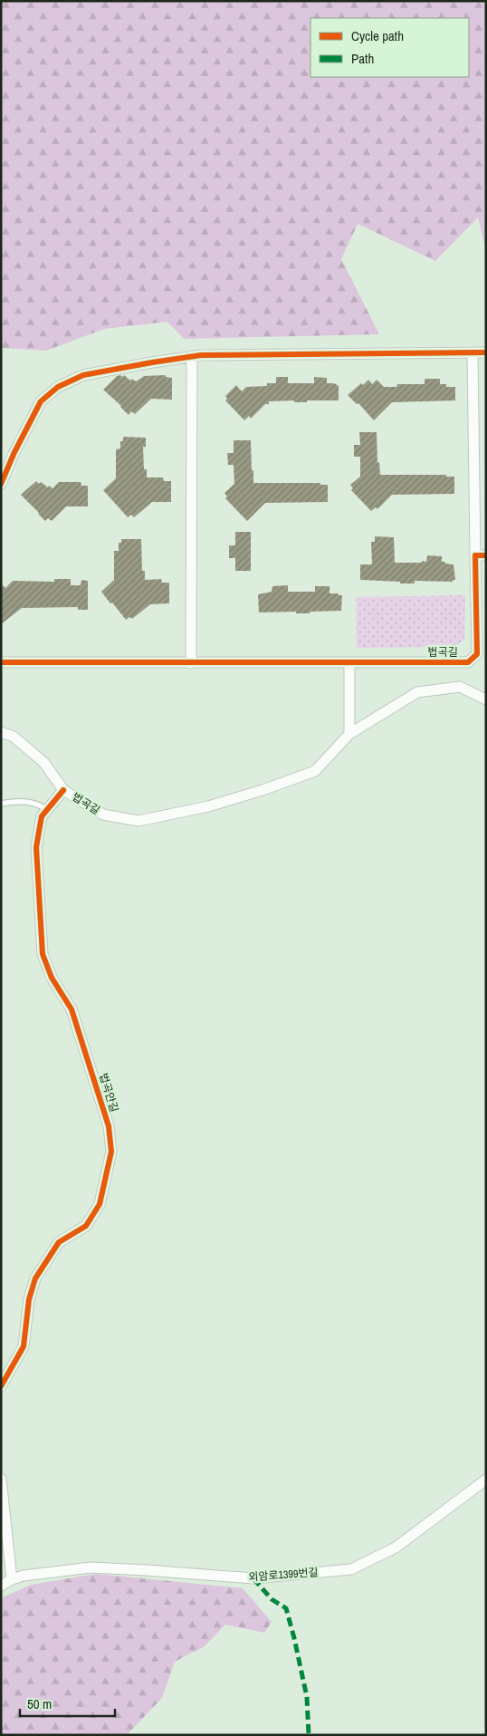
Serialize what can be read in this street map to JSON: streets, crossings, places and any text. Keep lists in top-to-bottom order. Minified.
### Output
{"streets":{"street":["법곡길","법곡안길","외암로1399번길"]},"crossings":[["법곡길","법곡안길"]],"legend":["Cycle path","Path"],"scale_bar":"50 m"}
